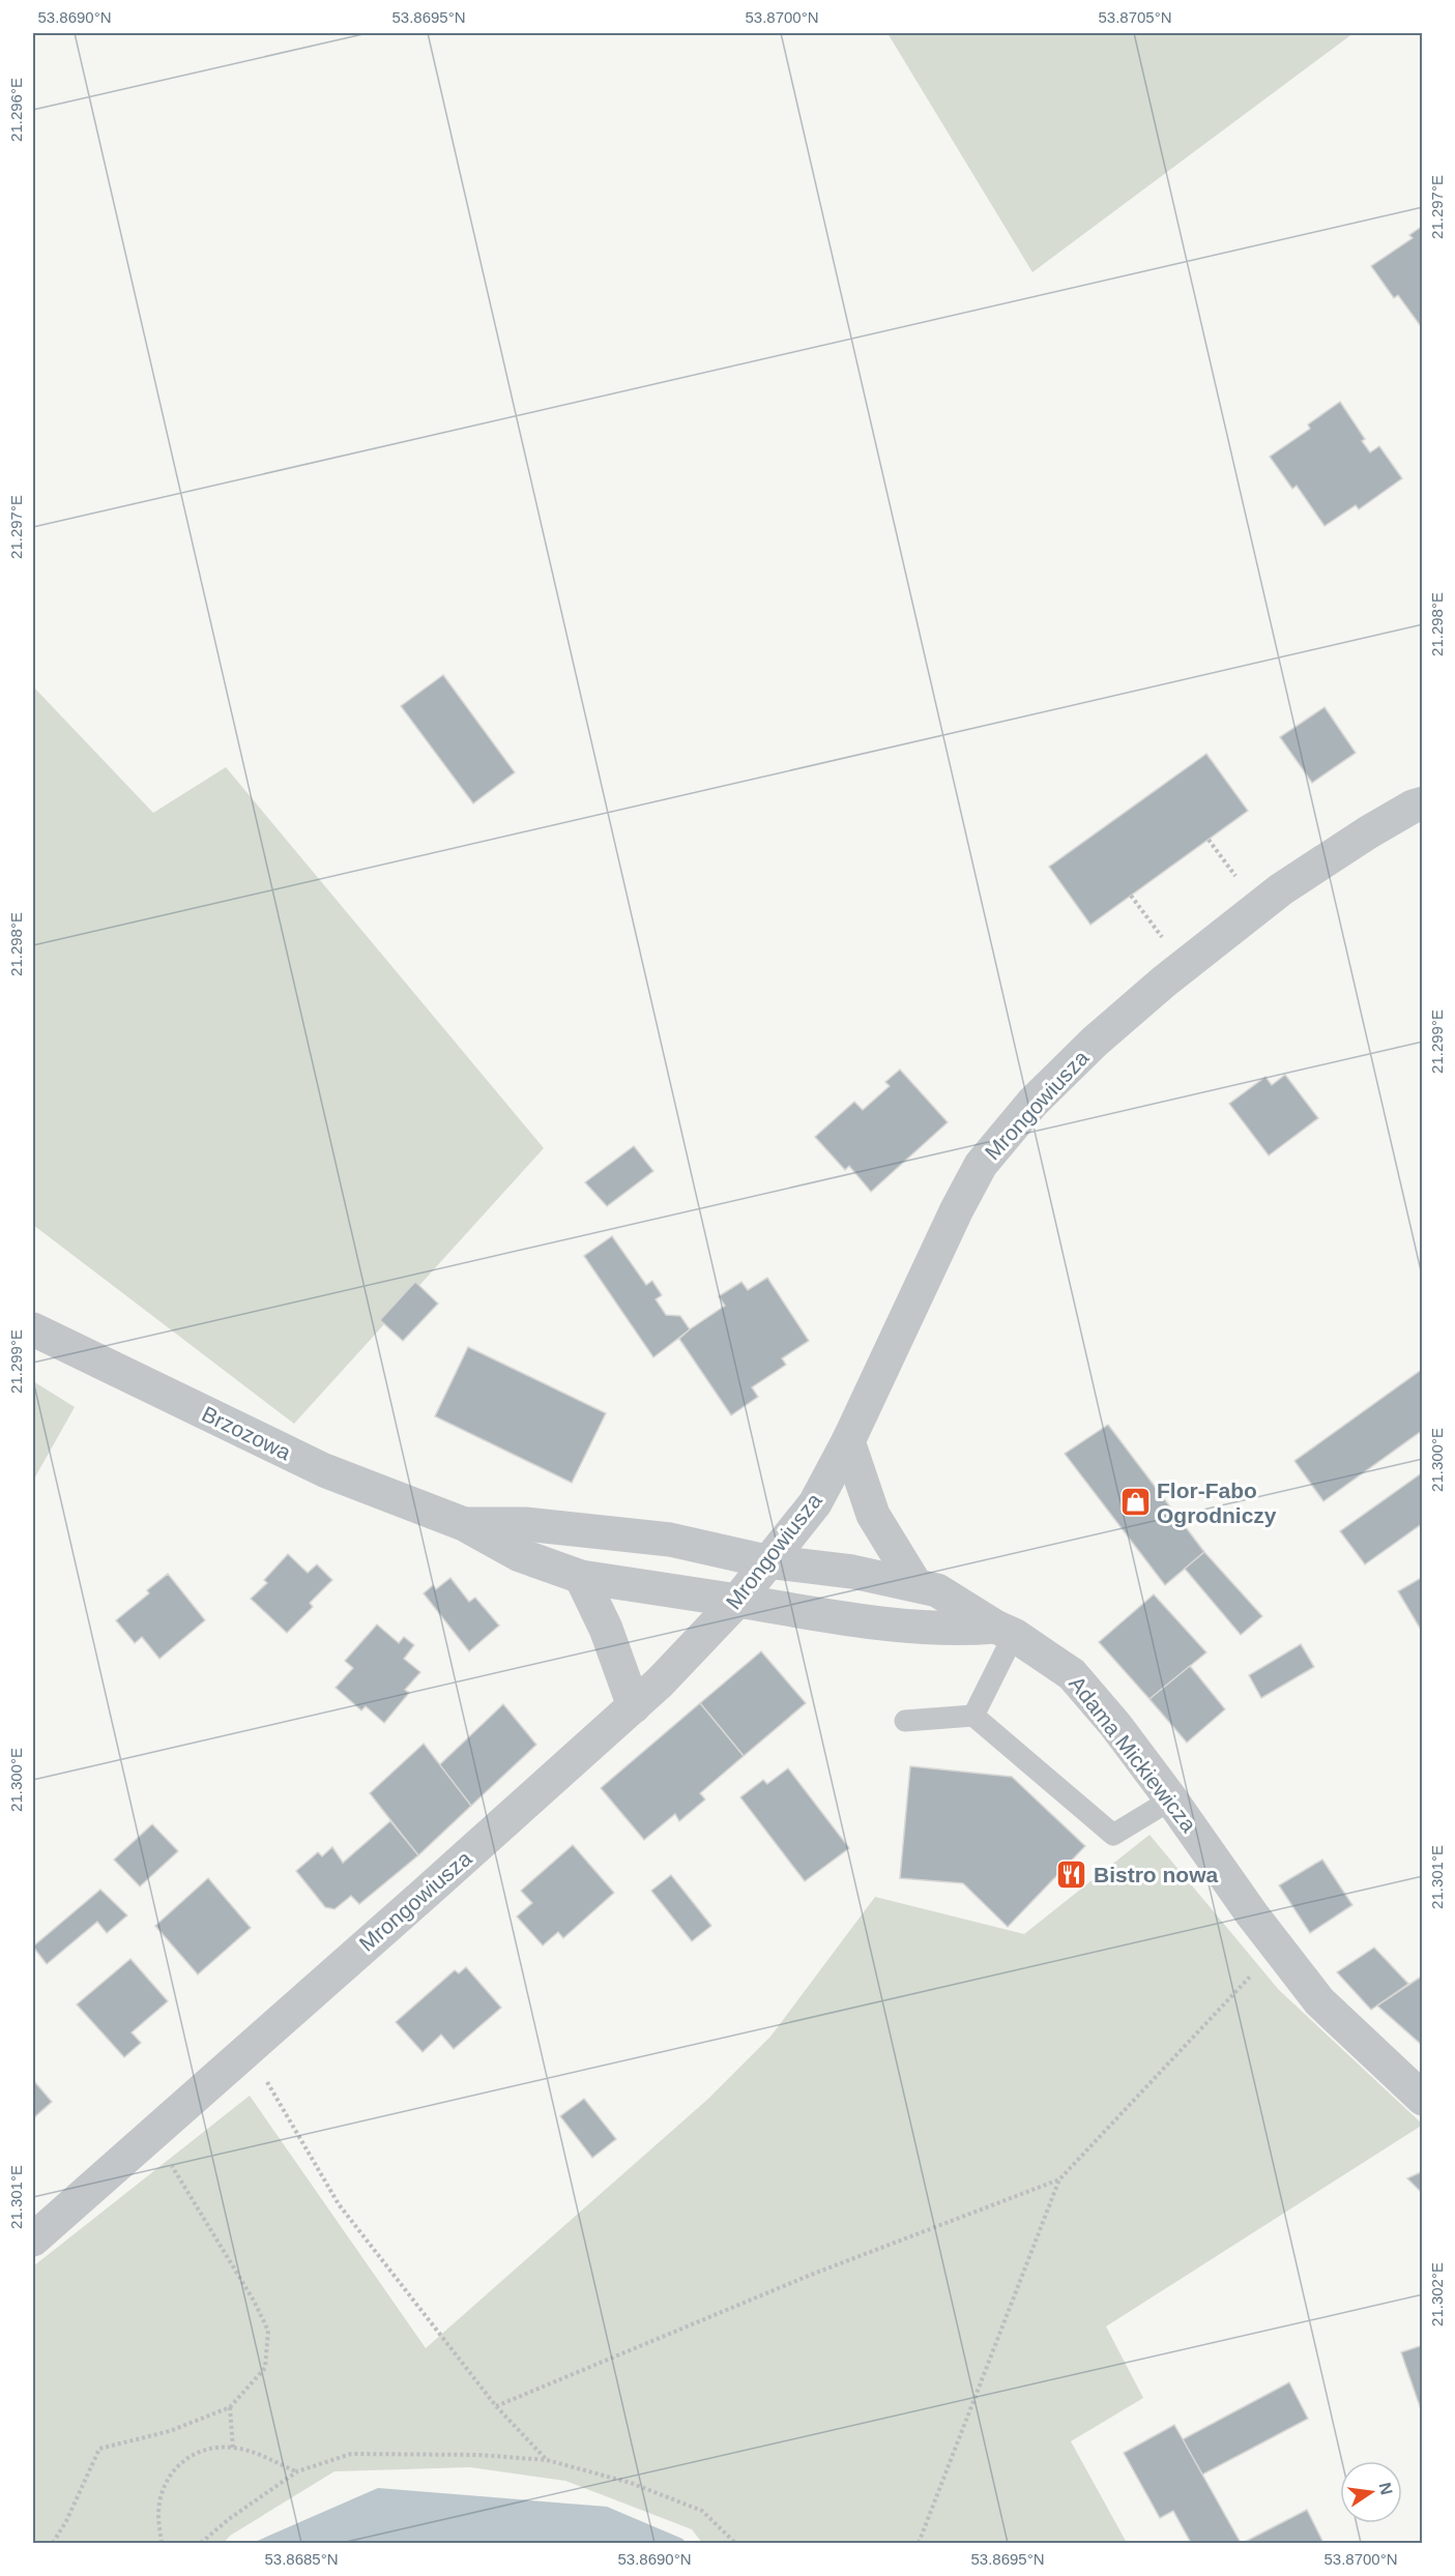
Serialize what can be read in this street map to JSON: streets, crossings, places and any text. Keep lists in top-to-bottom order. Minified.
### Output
{"streets":{"street":["Mrongowiusza","Brzozowa","Adama Mickiewicza"]},"crossings":[["Mrongowiusza","Brzozowa"],["Mrongowiusza","Adama Mickiewicza"],["Brzozowa","Adama Mickiewicza"]],"places":{"shop":["Flor-Fabo Ogrodniczy"],"restaurant":["Bistro nowa"]},"north":"right","coordinates":["53.8690°N","53.8695°N","53.8700°N","53.8705°N","21.296°E","21.297°E","21.298°E","21.299°E","21.300°E","21.301°E","21.302°E","53.8685°N"]}
